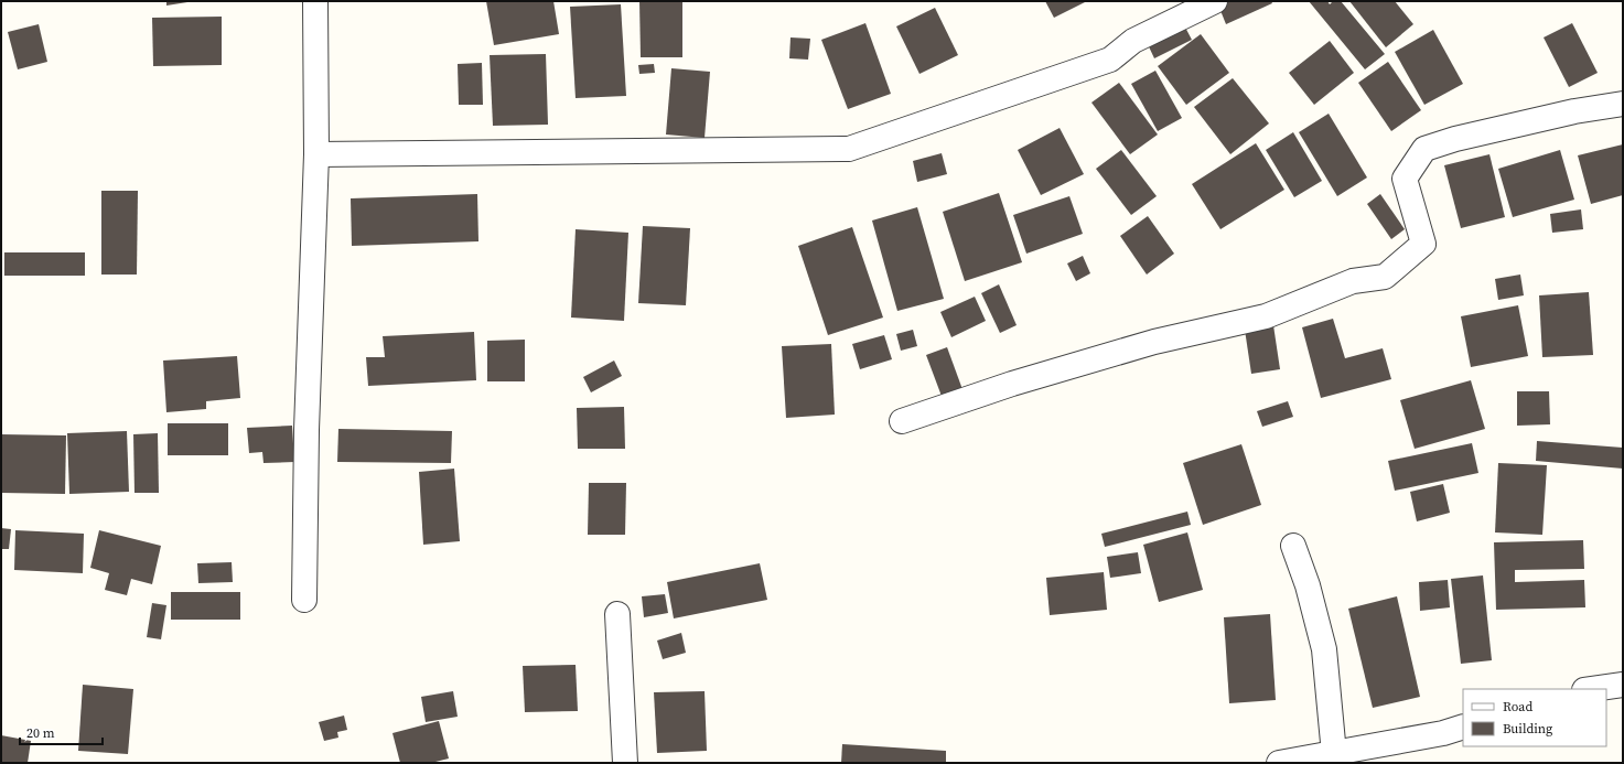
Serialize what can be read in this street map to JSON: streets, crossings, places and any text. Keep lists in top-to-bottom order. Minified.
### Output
{"legend":["Road","Building"],"scale_bar":"20 m"}
